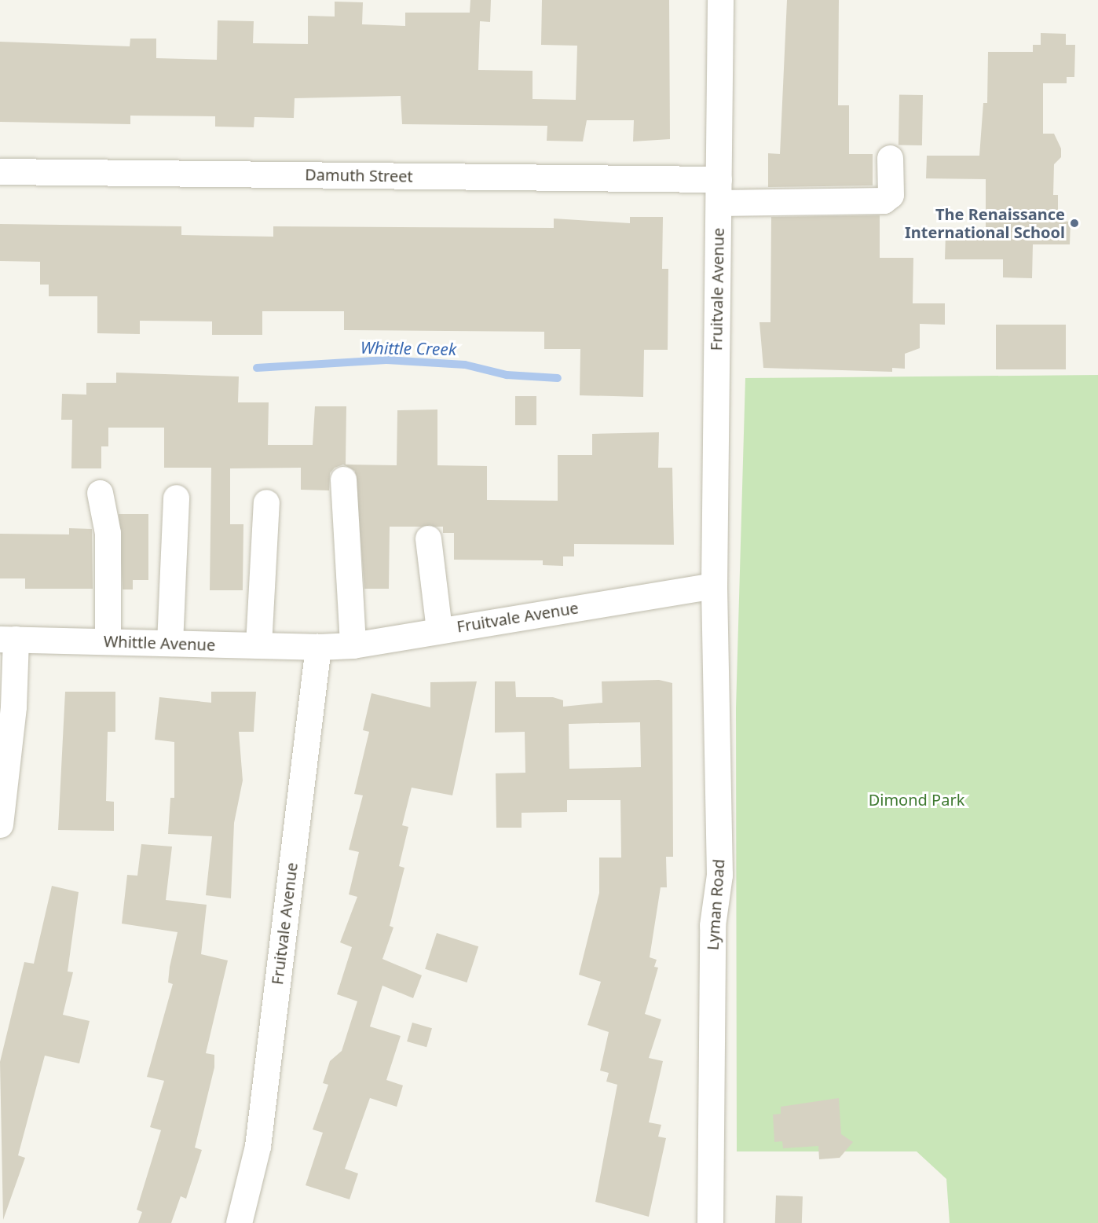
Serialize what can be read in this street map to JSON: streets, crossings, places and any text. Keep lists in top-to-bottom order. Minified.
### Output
{"streets":{"street":["Damuth Street","Fruitvale Avenue","Whittle Avenue","Lyman Road"]},"crossings":[["Damuth Street","Fruitvale Avenue"],["Fruitvale Avenue","Whittle Avenue"],["Fruitvale Avenue","Lyman Road"]],"water":["Whittle Creek"],"parks":["Dimond Park"],"places":["The Renaissance International School"]}
